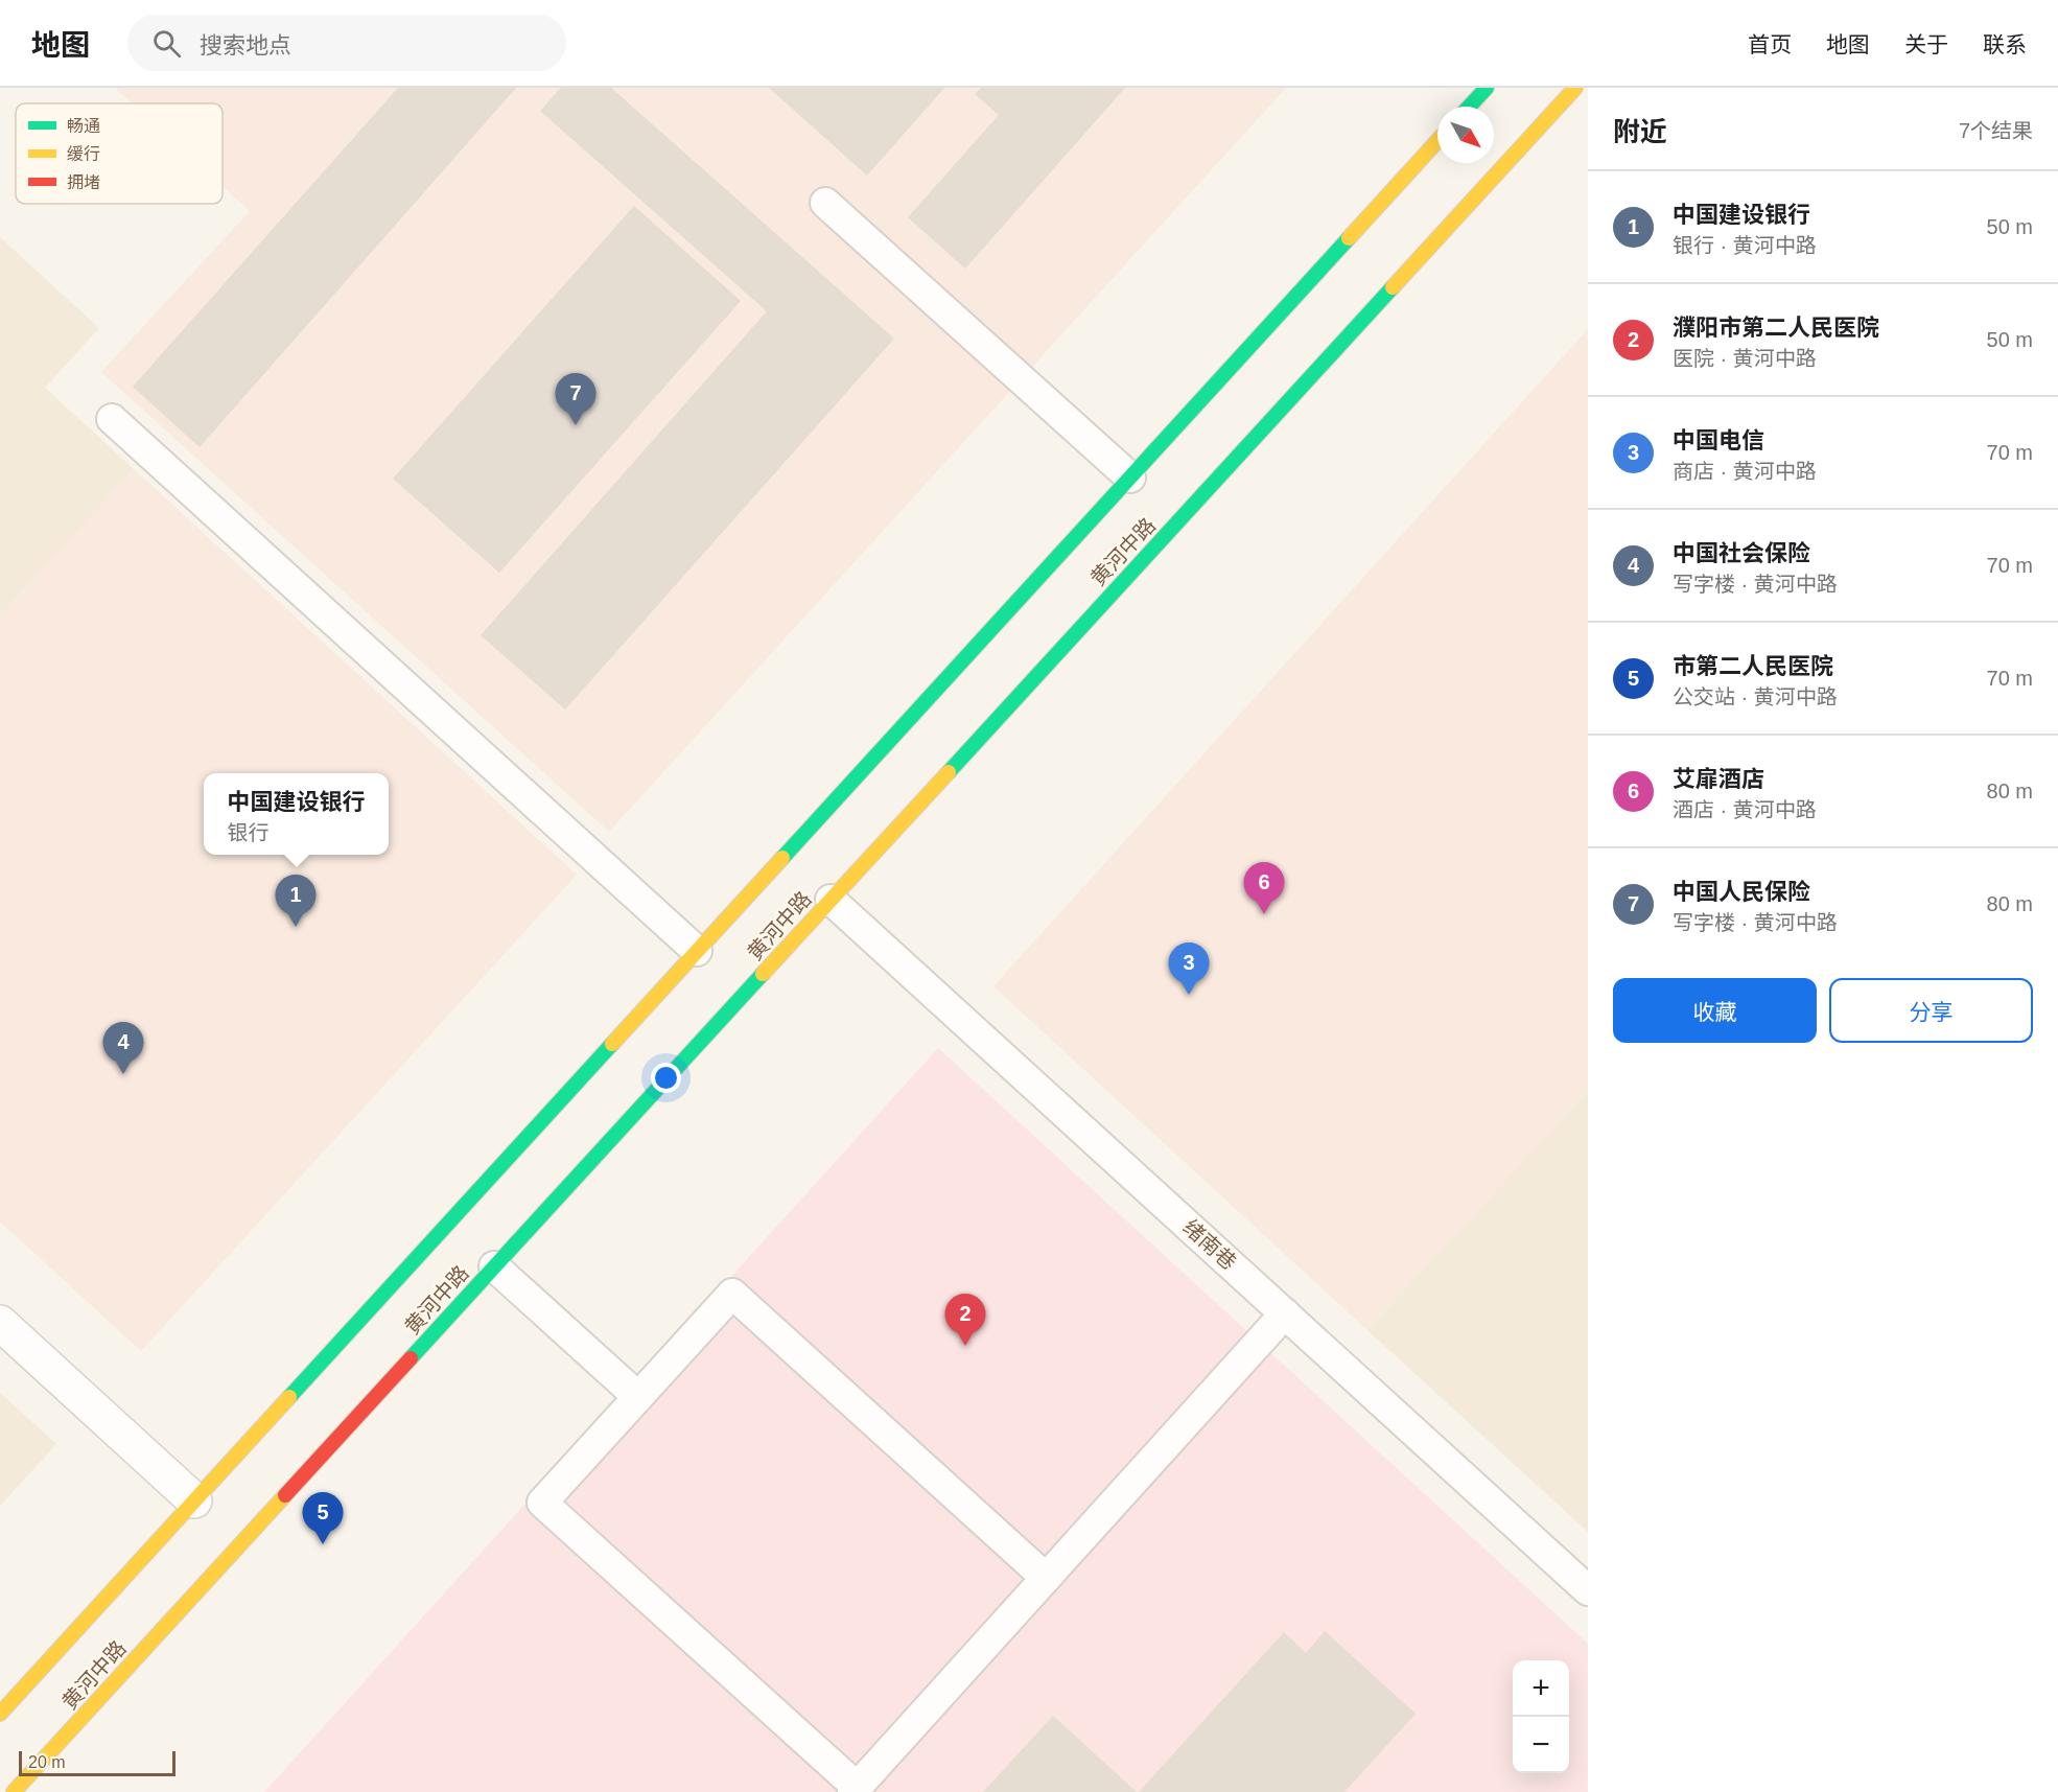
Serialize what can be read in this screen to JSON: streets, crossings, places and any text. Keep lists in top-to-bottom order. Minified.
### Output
{"streets":{"main road":["黄河中路"],"lane":["绪南巷"]},"crossings":[["黄河中路","绪南巷"]],"legend":["畅通","缓行","拥堵"],"scale_bar":"20 m","north":"bottom right","page":{"header":"地图","search":"搜索地点","nav":["首页","地图","关于","联系"],"heading":["附近","7个结果"],"list":[{"mark":"1","name":"中国建设银行","note":"银行 · 黄河中路","value":"50 m"},{"mark":"2","name":"濮阳市第二人民医院","note":"医院 · 黄河中路","value":"50 m"},{"mark":"3","name":"中国电信","note":"商店 · 黄河中路","value":"70 m"},{"mark":"4","name":"中国社会保险","note":"写字楼 · 黄河中路","value":"70 m"},{"mark":"5","name":"市第二人民医院","note":"公交站 · 黄河中路","value":"70 m"},{"mark":"6","name":"艾扉酒店","note":"酒店 · 黄河中路","value":"80 m"},{"mark":"7","name":"中国人民保险","note":"写字楼 · 黄河中路","value":"80 m"}],"pins":["7","6","1","3","4","2","5"],"popup":["中国建设银行","银行"],"buttons":["收藏","分享"],"map_buttons":["+","−"],"scale":"20 m"}}
